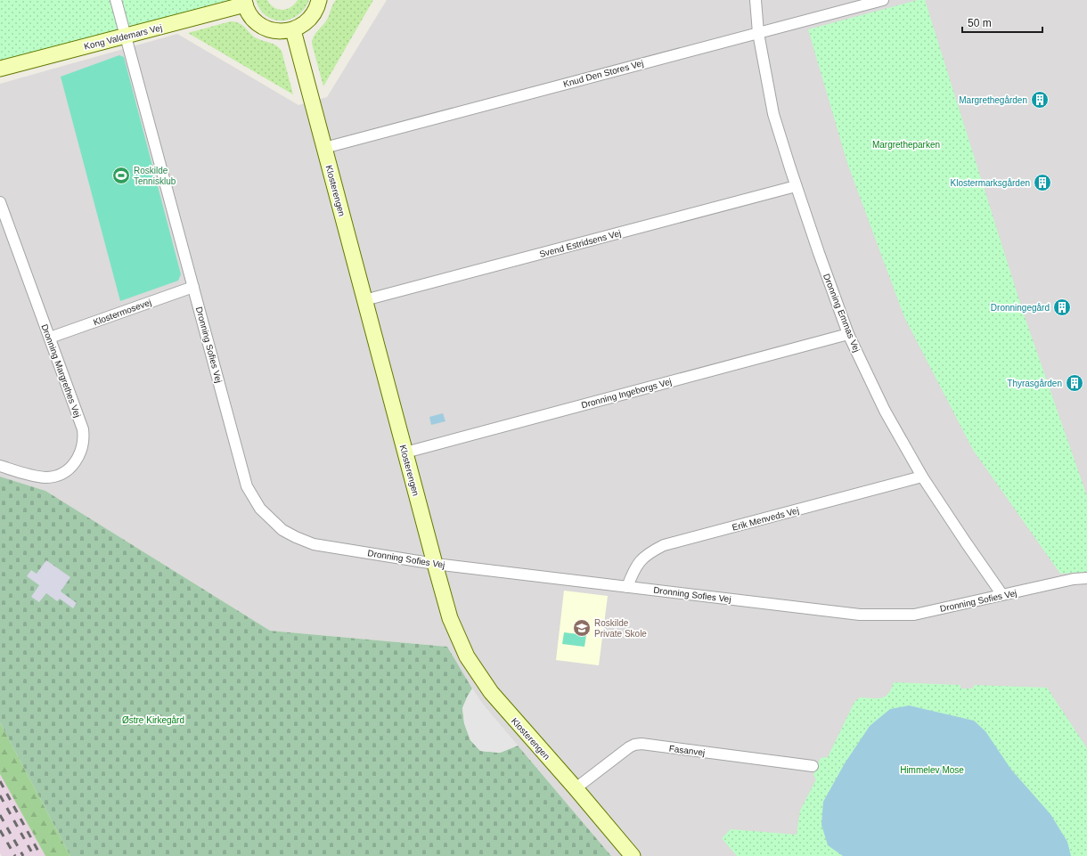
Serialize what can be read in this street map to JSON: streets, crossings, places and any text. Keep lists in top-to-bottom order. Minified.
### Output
{"streets":{"street":["Kong Valdemars Vej","Knud Den Stores Vej","Klosterengen","Svend Estridsens Vej","Klostermosevej","Dronning Emmas Vej","Dronning Sofies Vej","Dronning Margrethes Vej","Dronning Ingeborgs Vej","Erik Menveds Vej","Fasanvej"]},"crossings":[["Kong Valdemars Vej","Dronning Sofies Vej"],["Knud Den Stores Vej","Klosterengen"],["Knud Den Stores Vej","Dronning Emmas Vej"],["Klosterengen","Svend Estridsens Vej"],["Klosterengen","Dronning Sofies Vej"],["Klosterengen","Dronning Ingeborgs Vej"],["Klosterengen","Fasanvej"],["Svend Estridsens Vej","Dronning Emmas Vej"],["Klostermosevej","Dronning Sofies Vej"],["Klostermosevej","Dronning Margrethes Vej"],["Dronning Emmas Vej","Dronning Sofies Vej"],["Dronning Emmas Vej","Dronning Ingeborgs Vej"],["Dronning Emmas Vej","Erik Menveds Vej"],["Dronning Sofies Vej","Erik Menveds Vej"]],"parks":["Margretheparken","Østre Kirkegård","Himmelev Mose"],"places":{"building":["Margrethegården","Klostermarksgården","Dronningegård","Thyrasgården"],"sports":["Roskilde Tennisklub"],"school or university":["Roskilde Private Skole"]},"scale_bar":"50 m"}
